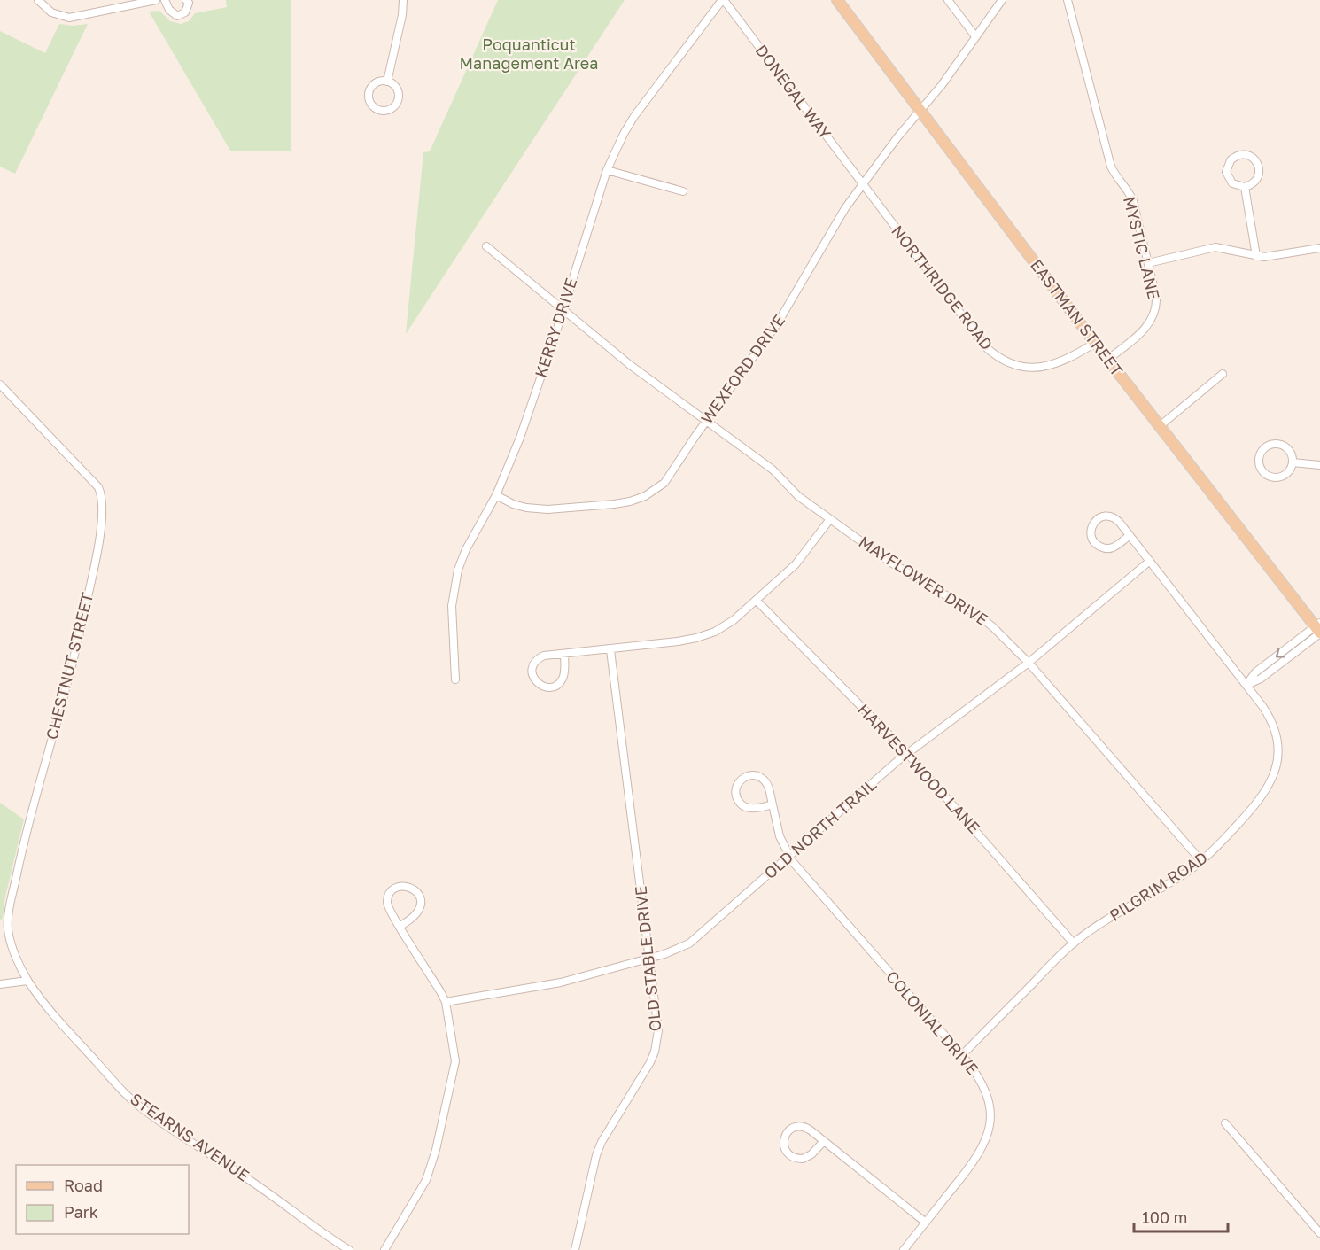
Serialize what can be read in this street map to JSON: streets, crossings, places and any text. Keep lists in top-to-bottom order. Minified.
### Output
{"streets":{"main road":["EASTMAN STREET"],"street":["DONEGAL WAY","MYSTIC LANE","NORTHRIDGE ROAD","KERRY DRIVE","WEXFORD DRIVE","MAYFLOWER DRIVE","CHESTNUT STREET","HARVESTWOOD LANE","OLD NORTH TRAIL","PILGRIM ROAD","OLD STABLE DRIVE","COLONIAL DRIVE","STEARNS AVENUE"]},"crossings":[["DONEGAL WAY","NORTHRIDGE ROAD"],["DONEGAL WAY","KERRY DRIVE"],["DONEGAL WAY","WEXFORD DRIVE"],["MYSTIC LANE","EASTMAN STREET"],["NORTHRIDGE ROAD","EASTMAN STREET"],["NORTHRIDGE ROAD","WEXFORD DRIVE"],["EASTMAN STREET","WEXFORD DRIVE"],["KERRY DRIVE","WEXFORD DRIVE"],["KERRY DRIVE","MAYFLOWER DRIVE"],["WEXFORD DRIVE","MAYFLOWER DRIVE"],["MAYFLOWER DRIVE","OLD NORTH TRAIL"],["MAYFLOWER DRIVE","PILGRIM ROAD"],["CHESTNUT STREET","STEARNS AVENUE"],["HARVESTWOOD LANE","OLD NORTH TRAIL"],["HARVESTWOOD LANE","PILGRIM ROAD"],["OLD NORTH TRAIL","PILGRIM ROAD"],["OLD NORTH TRAIL","OLD STABLE DRIVE"],["OLD NORTH TRAIL","COLONIAL DRIVE"],["PILGRIM ROAD","COLONIAL DRIVE"]],"parks":["Poquanticut Management Area"],"legend":["Road","Park"],"scale_bar":"100 m"}
